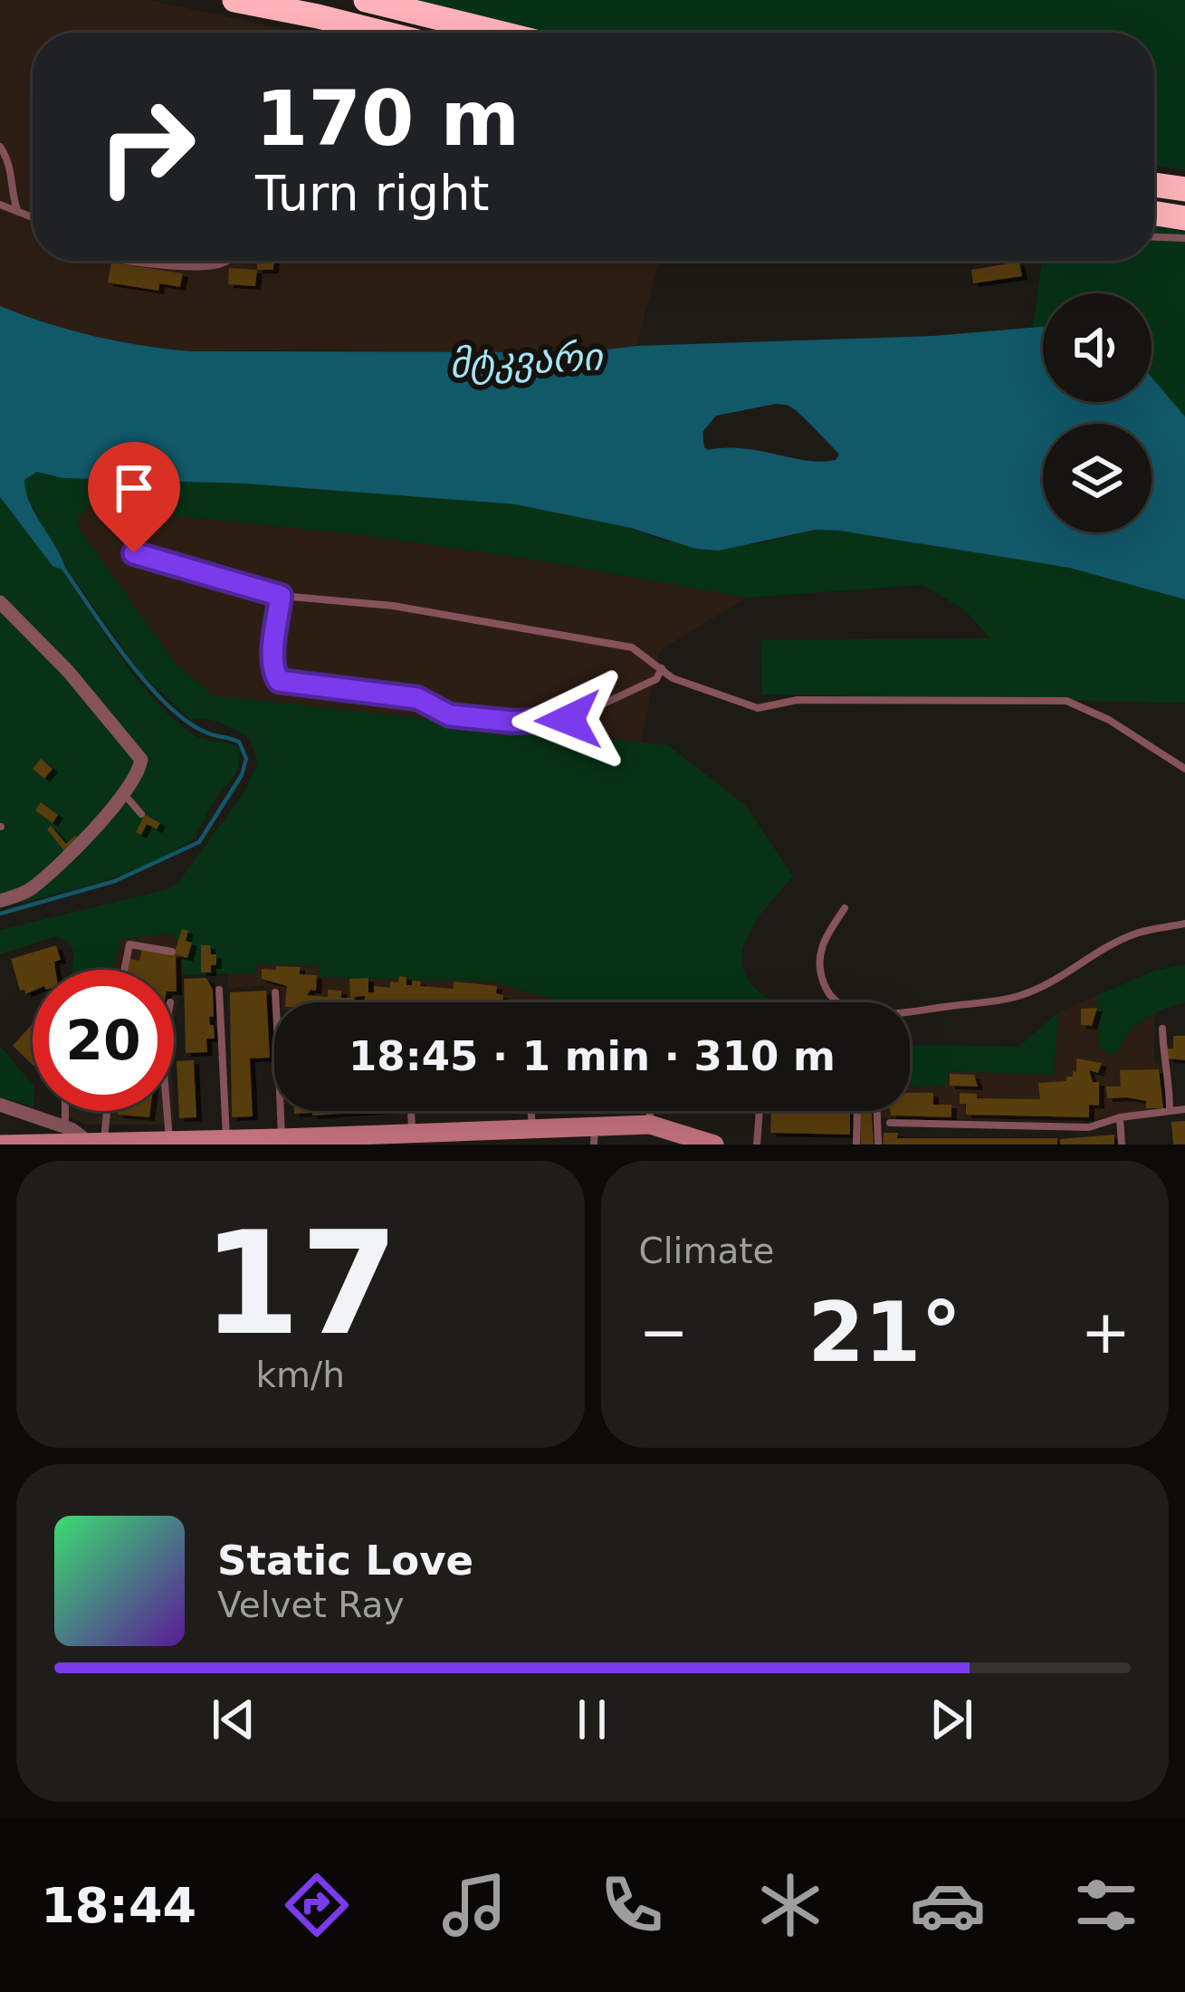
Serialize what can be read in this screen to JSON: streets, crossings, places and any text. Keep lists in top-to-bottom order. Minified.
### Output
{"water":["მტკვარი"],"page":{"turn":["170 m","Turn right"],"limit":"20","trip":"18:45 · 1 min · 310 m","tile":[["17","km/h"],"Climate"],"heat":["−","21°","+"],"song":["Static Love","Velvet Ray"],"tabs":"18:44"}}
